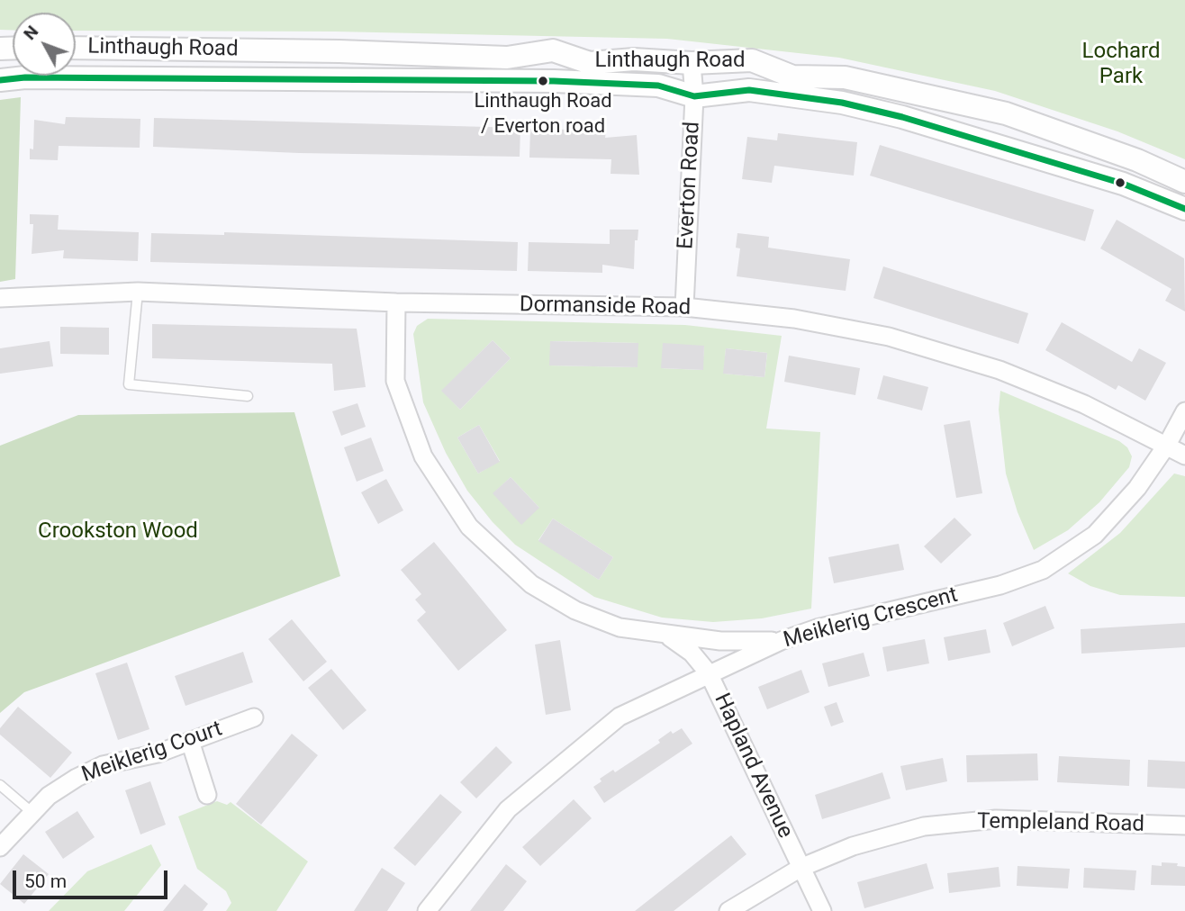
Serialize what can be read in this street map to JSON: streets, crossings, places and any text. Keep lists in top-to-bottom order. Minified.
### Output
{"streets":{"street":["Linthaugh Road","Everton Road","Dormanside Road","Meiklerig Crescent","Meiklerig Court","Hapland Avenue","Templeland Road"]},"crossings":[["Linthaugh Road","Everton Road"],["Everton Road","Dormanside Road"],["Dormanside Road","Meiklerig Crescent"],["Meiklerig Crescent","Hapland Avenue"],["Hapland Avenue","Templeland Road"]],"parks":["Lochard Park","Crookston Wood"],"places":["Linthaugh Road / Everton road"],"scale_bar":"50 m","north":"top left"}
